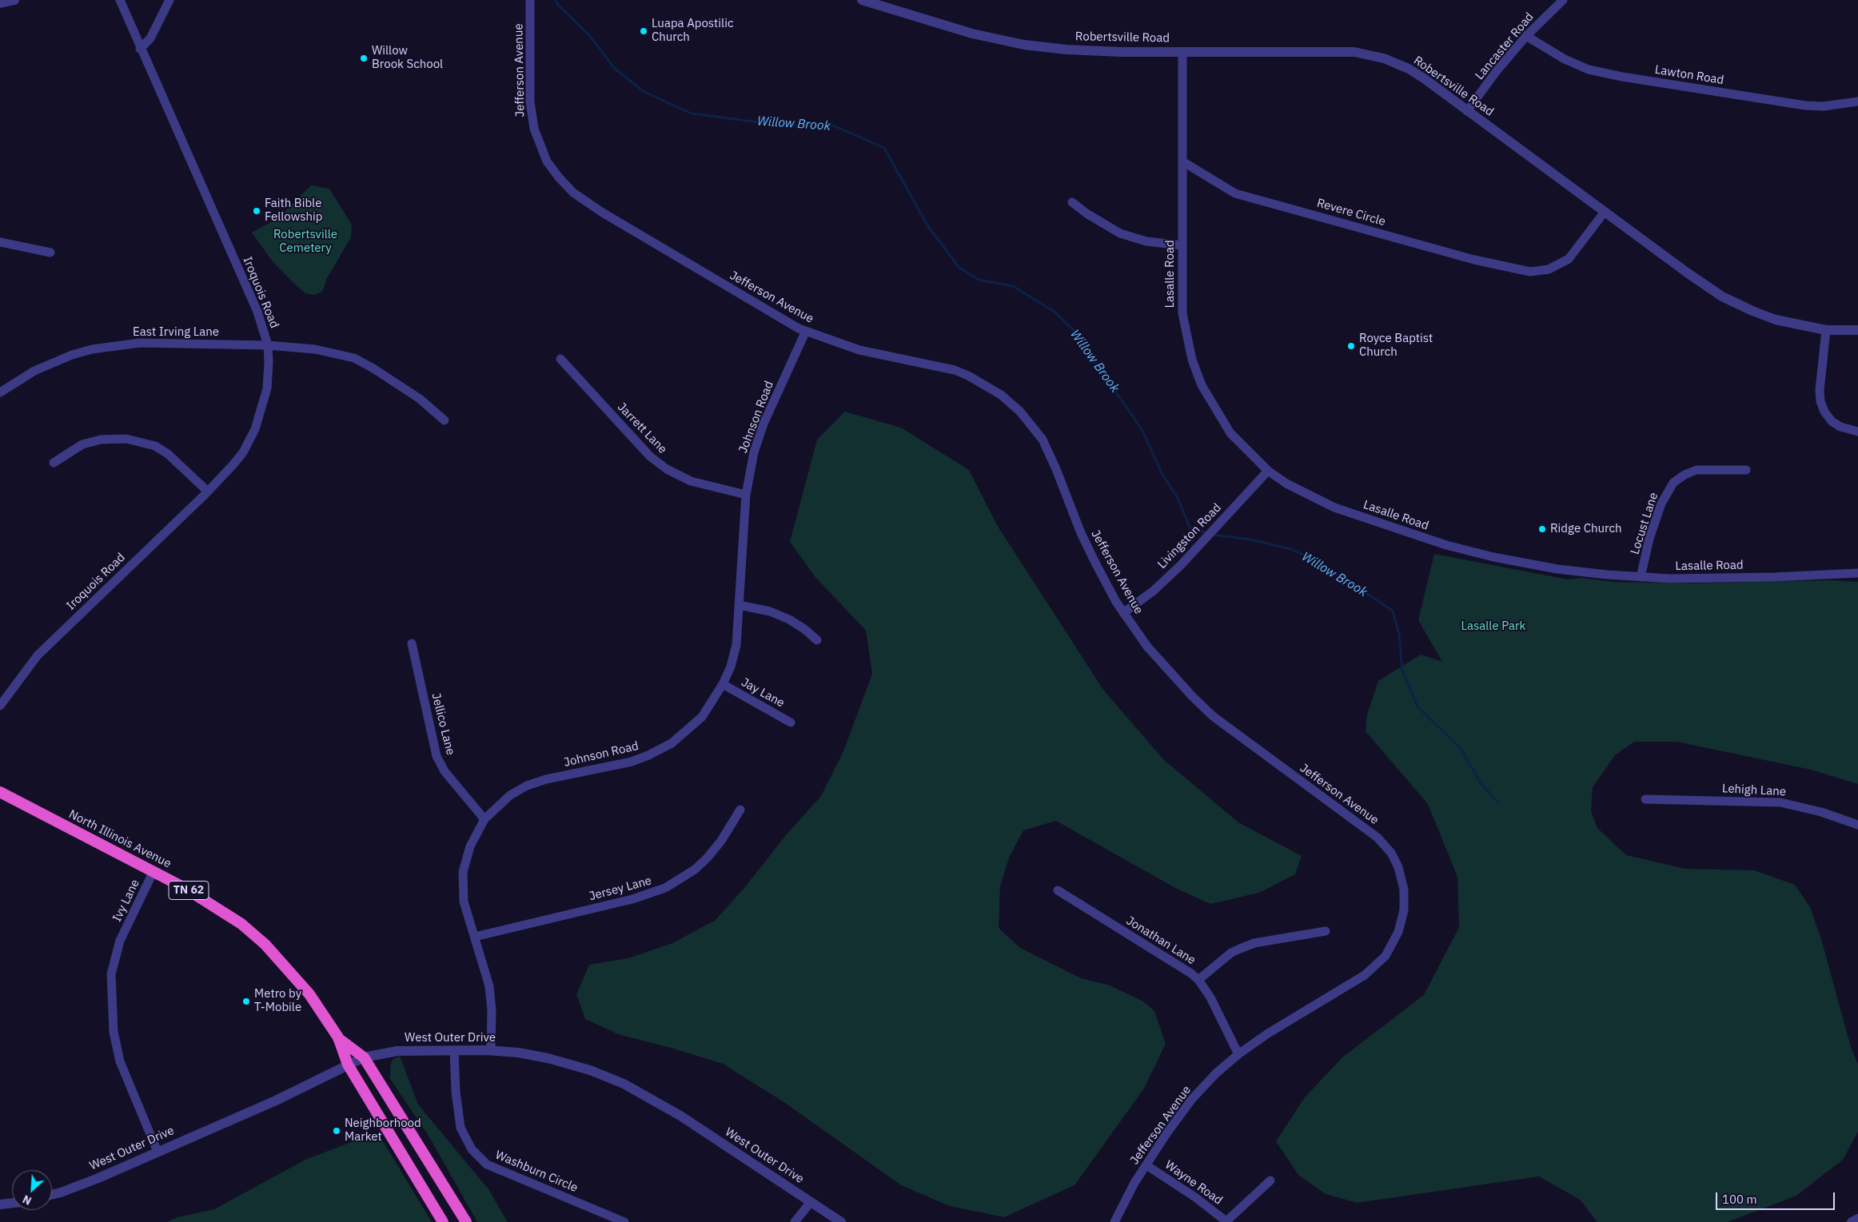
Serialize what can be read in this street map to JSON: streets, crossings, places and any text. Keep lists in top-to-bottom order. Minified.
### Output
{"streets":{"highway":["North Illinois Avenue","TN 62"],"street":["Robertsville Road","Lancaster Road","Jefferson Avenue","Lawton Road","Revere Circle","Lasalle Road","Iroquois Road","East Irving Lane","Johnson Road","Jarrett Lane","Locust Lane","Livingston Road","Jay Lane","Jellico Lane","Lehigh Lane","Jersey Lane","Ivy Lane","Jonathan Lane","West Outer Drive","Washburn Circle","Wayne Road"]},"crossings":[["Robertsville Road","Lancaster Road"],["Robertsville Road","Revere Circle"],["Lancaster Road","Lawton Road"],["Jefferson Avenue","Johnson Road"],["Jefferson Avenue","Livingston Road"],["Jefferson Avenue","Jonathan Lane"],["Jefferson Avenue","Wayne Road"],["Revere Circle","Lasalle Road"],["Lasalle Road","Locust Lane"],["Lasalle Road","Livingston Road"],["Iroquois Road","East Irving Lane"],["Johnson Road","Jarrett Lane"],["Johnson Road","Jay Lane"],["Johnson Road","Jellico Lane"],["Johnson Road","Jersey Lane"],["Johnson Road","West Outer Drive"],["North Illinois Avenue","Ivy Lane"],["Ivy Lane","West Outer Drive"],["West Outer Drive","Washburn Circle"]],"water":["Willow Brook"],"parks":["Robertsville Cemetery","Lasalle Park"],"places":["Luapa Apostilic Church","Willow Brook School","Faith Bible Fellowship","Royce Baptist Church","Ridge Church","Metro by T-Mobile","Neighborhood Market"],"scale_bar":"100 m","north":"bottom left"}
